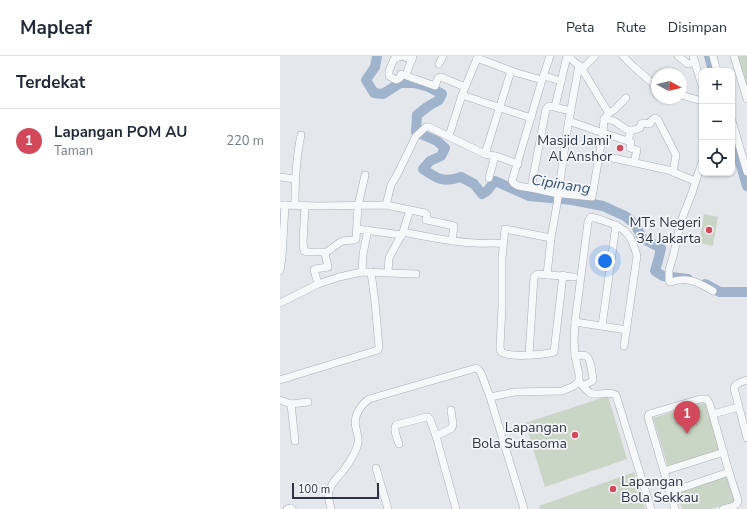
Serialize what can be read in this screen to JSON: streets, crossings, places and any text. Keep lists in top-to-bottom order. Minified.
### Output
{"water":["Cipinang"],"places":["Masjid Jami' Al Anshor","MTs Negeri 34 Jakarta","Lapangan Bola Sutasoma","Lapangan Bola Sekkau"],"scale_bar":"100 m","north":"right","page":{"header":"Mapleaf","nav":["Peta","Rute","Disimpan"],"heading":"Terdekat","map_buttons":["+","−"],"list":[{"mark":"1","name":"Lapangan POM AU","note":"Taman","value":"220 m"}],"pins":"1","scale":"100 m"}}
